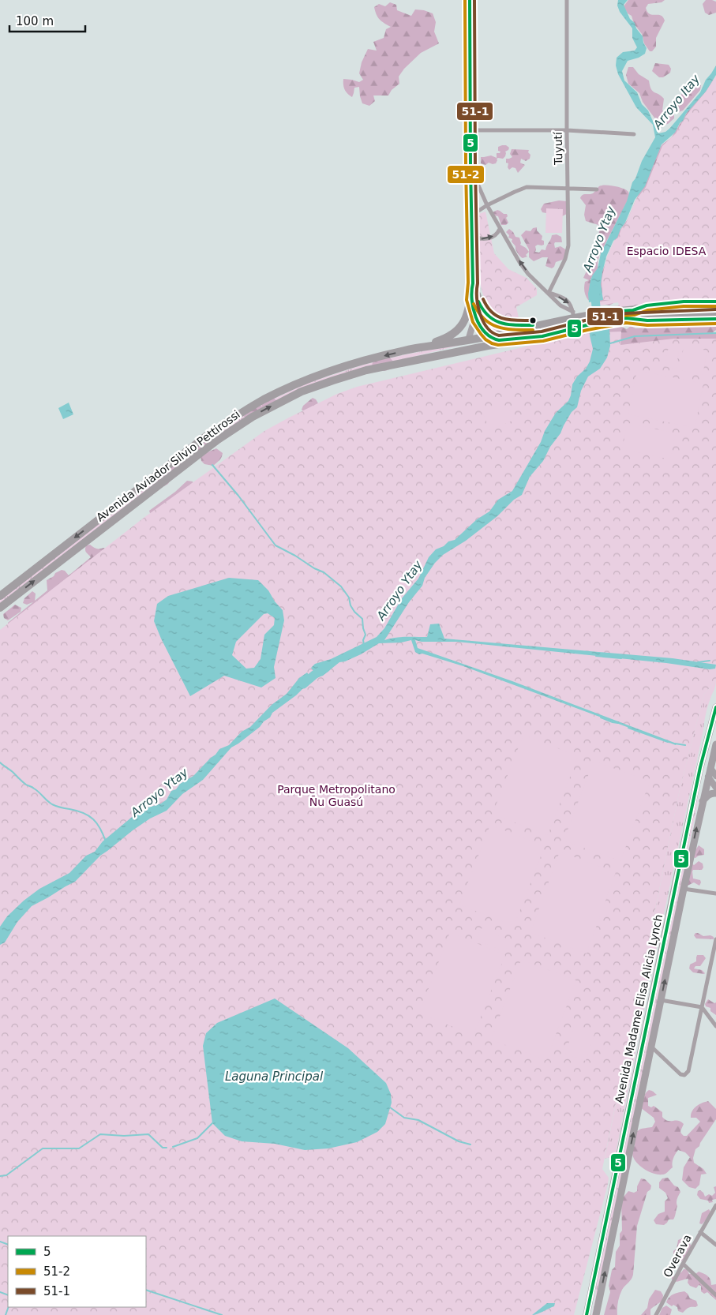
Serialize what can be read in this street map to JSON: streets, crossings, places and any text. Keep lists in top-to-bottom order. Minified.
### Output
{"streets":{"highway":["Avenida Aviador Silvio Pettirossi","Avenida Madame Elisa Alicia Lynch"],"street":["Tuyutí","Overava"]},"water":["Arroyo Itay","Arroyo Ytay","Laguna Principal"],"parks":["Espacio IDESA","Parque Metropolitano Ñu Guasú"],"lines":["transit line 5","transit line 51-2","transit line 51-1"],"legend":["5","51-2","51-1"],"scale_bar":"100 m"}
